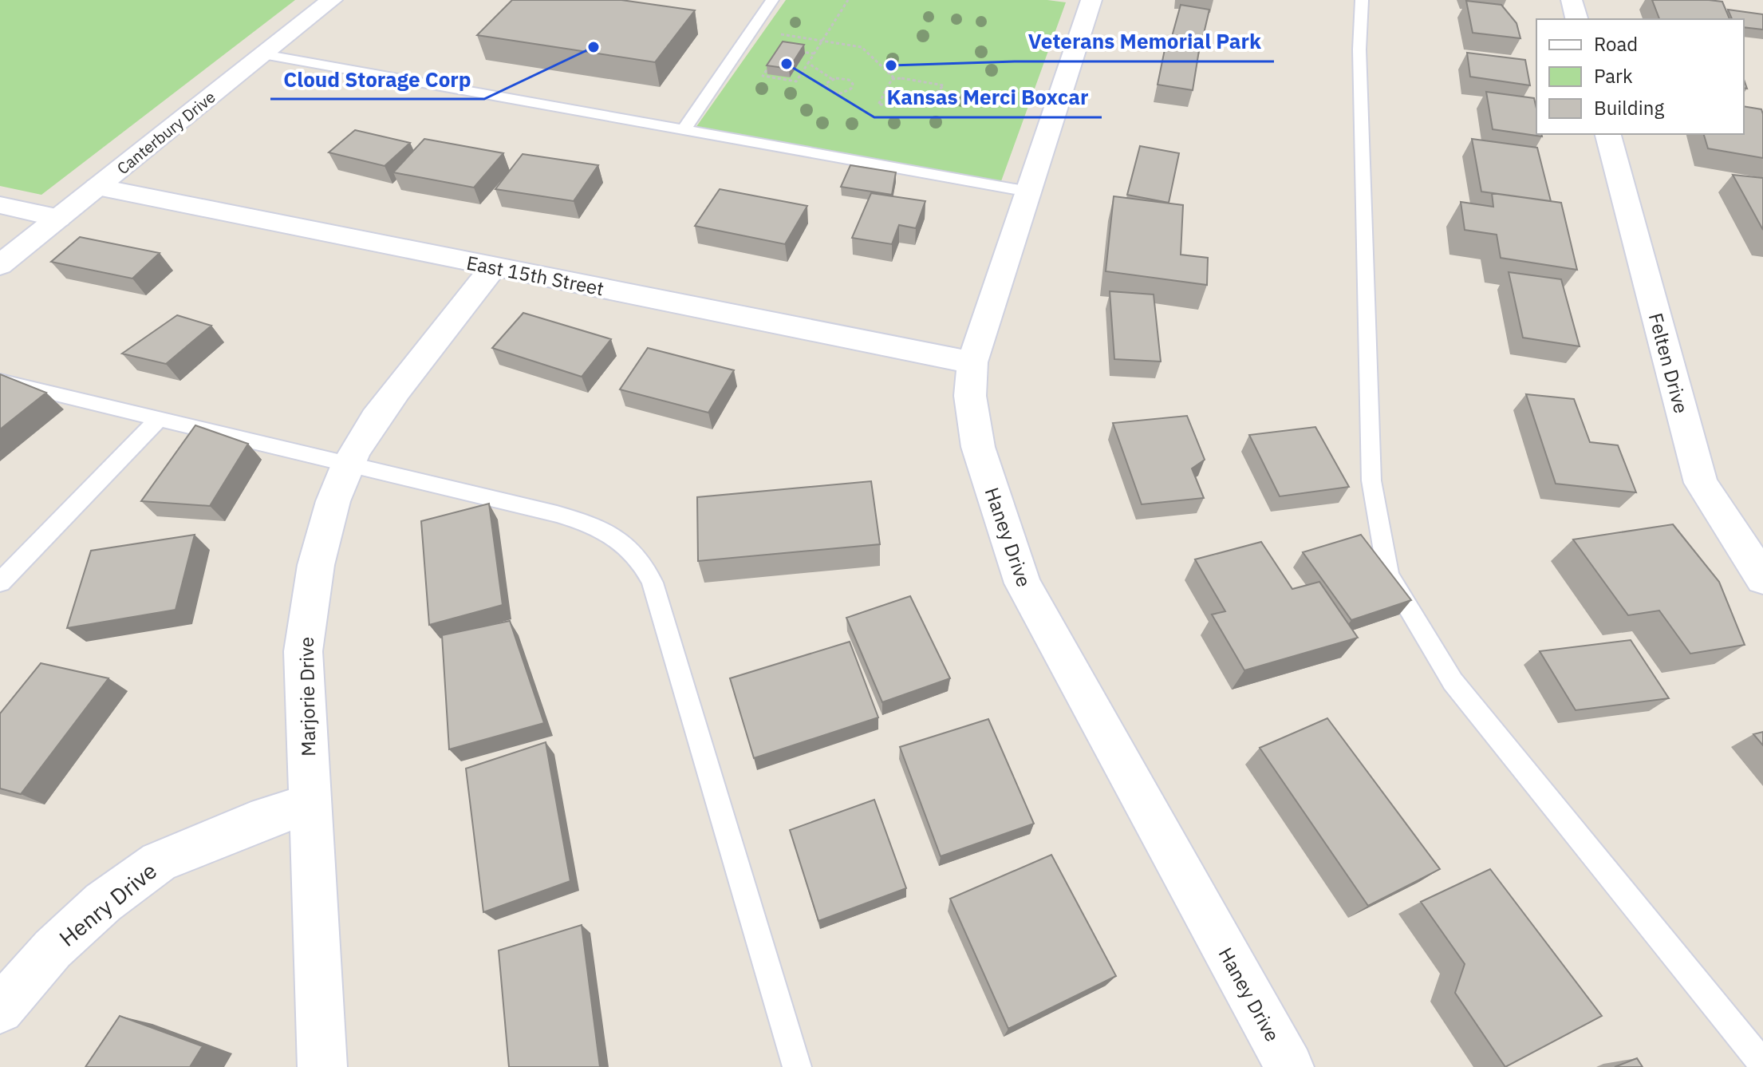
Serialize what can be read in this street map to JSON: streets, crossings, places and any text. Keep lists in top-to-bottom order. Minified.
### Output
{"streets":{"street":["Canterbury Drive","East 15th Street","Felten Drive","Haney Drive","Marjorie Drive","Henry Drive"]},"crossings":[["Canterbury Drive","East 15th Street"],["East 15th Street","Haney Drive"],["East 15th Street","Marjorie Drive"],["Marjorie Drive","Henry Drive"]],"places":["Cloud Storage Corp","Kansas Merci Boxcar","Veterans Memorial Park"],"legend":["Road","Park","Building"]}
